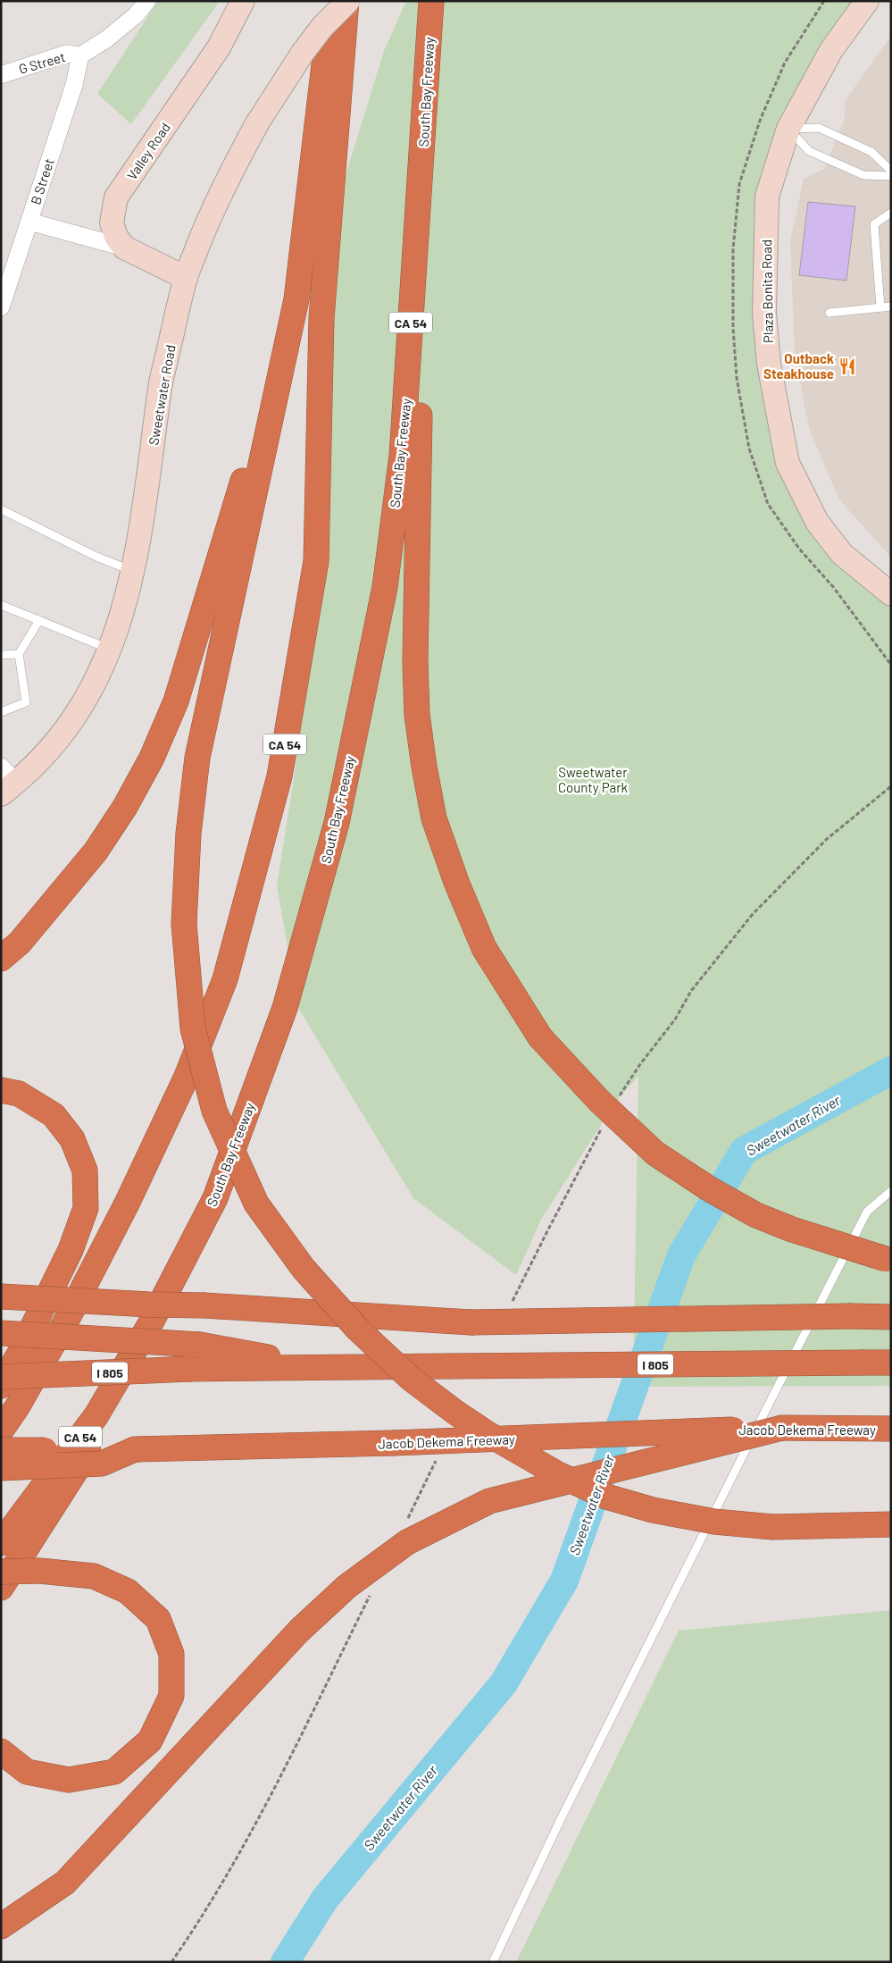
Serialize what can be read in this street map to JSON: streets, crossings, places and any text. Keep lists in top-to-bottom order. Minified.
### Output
{"streets":{"highway":["South Bay Freeway","CA 54","I 805","Jacob Dekema Freeway"],"main road":["Valley Road","Plaza Bonita Road","Sweetwater Road"],"street":["G Street","B Street"]},"crossings":[["G Street","B Street"],["CA 54","Sweetwater Road"]],"water":["Sweetwater River"],"parks":["Sweetwater County Park"],"places":{"restaurant":["Outback Steakhouse"]}}
